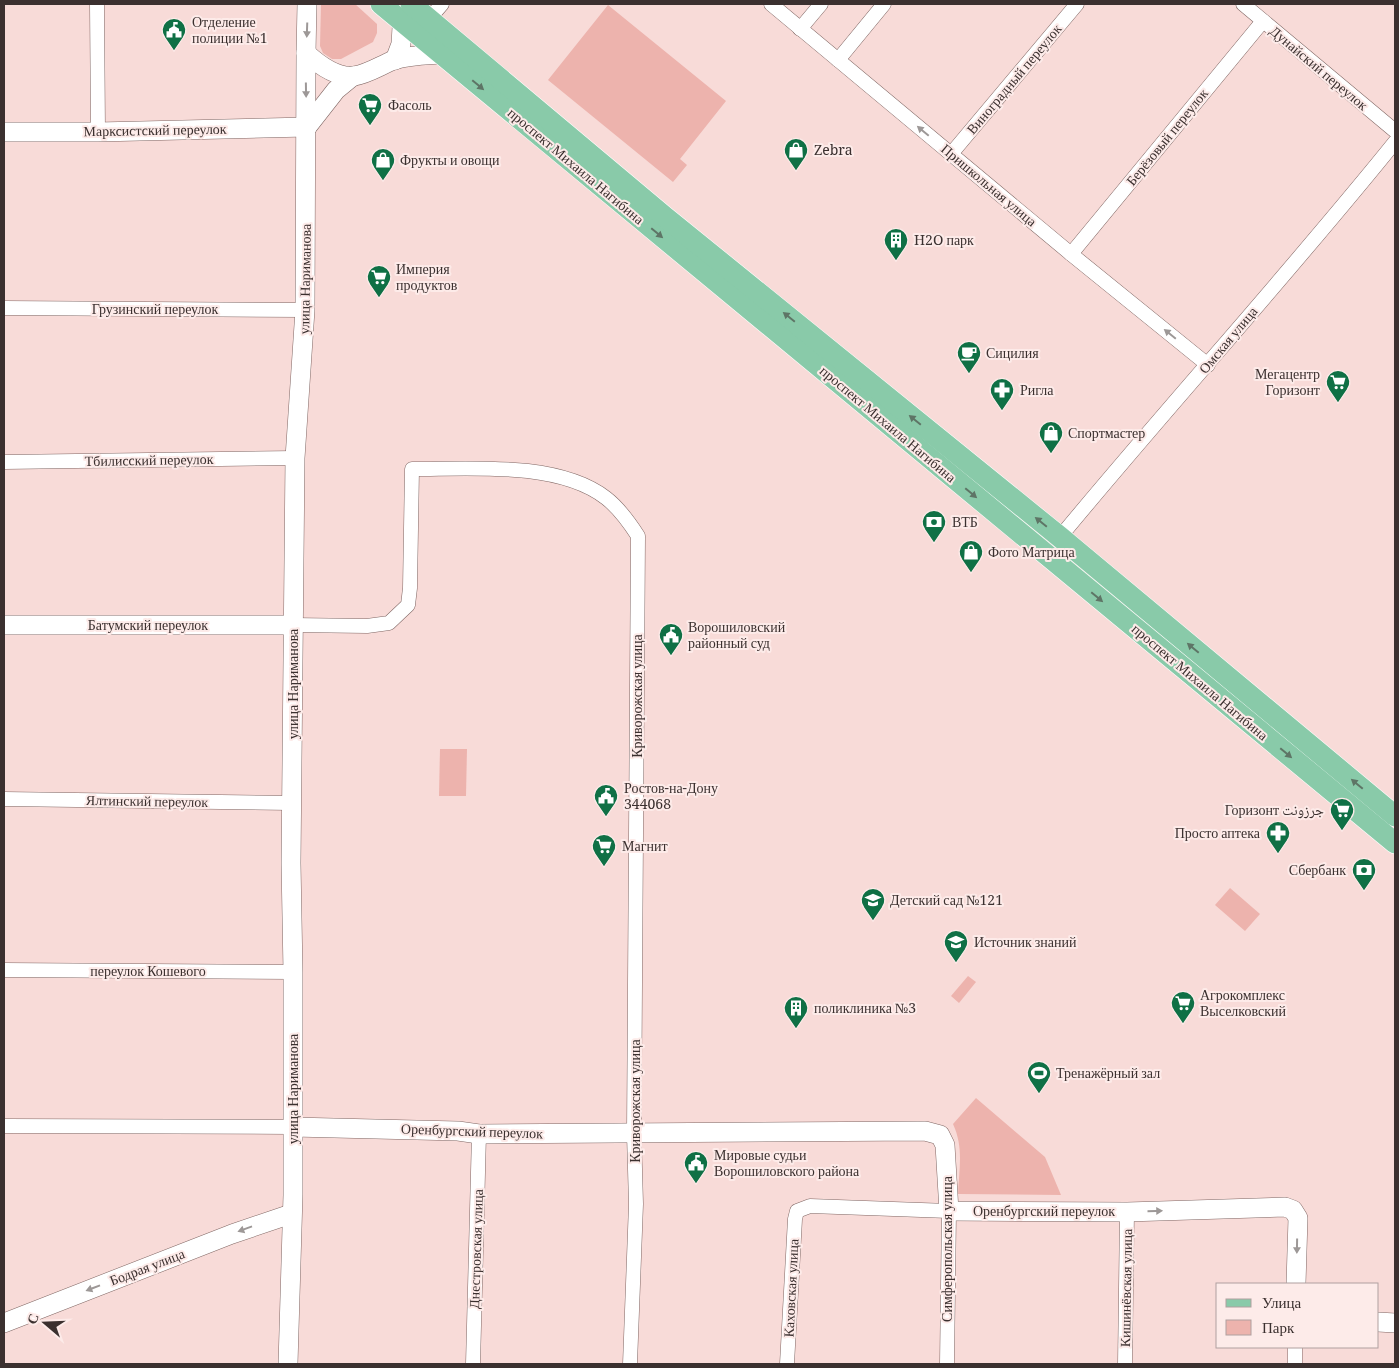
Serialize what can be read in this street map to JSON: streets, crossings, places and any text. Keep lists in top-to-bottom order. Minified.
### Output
{"streets":{"main road":["проспект Михаила Нагибина"],"street":["Дунайский переулок","Виноградный переулок","Марксистский переулок","Берёзовый переулок","Пришкольная улица","улица Нариманова","Грузинский переулок","Омская улица","Тбилисский переулок","Батумский переулок","Криворожская улица","Ялтинский переулок","переулок Кошевого","Оренбургский переулок","Днестровская улица","Симферопольская улица","Бодрая улица","Каховская улица","Кишинёвская улица"]},"crossings":[["Дунайский переулок","Берёзовый переулок"],["Виноградный переулок","Пришкольная улица"],["Марксистский переулок","улица Нариманова"],["Берёзовый переулок","Пришкольная улица"],["проспект Михаила Нагибина","Омская улица"],["Пришкольная улица","Омская улица"],["улица Нариманова","Грузинский переулок"],["улица Нариманова","Тбилисский переулок"],["улица Нариманова","Батумский переулок"],["улица Нариманова","Криворожская улица"],["улица Нариманова","Ялтинский переулок"],["улица Нариманова","переулок Кошевого"],["улица Нариманова","Оренбургский переулок"],["улица Нариманова","Бодрая улица"],["Батумский переулок","Криворожская улица"],["Криворожская улица","Оренбургский переулок"],["Оренбургский переулок","Днестровская улица"],["Оренбургский переулок","Симферопольская улица"],["Оренбургский переулок","Каховская улица"],["Оренбургский переулок","Кишинёвская улица"]],"one_way":["Пришкольная улица","Бодрая улица"],"places":{"public building":["Отделение полиции №1","Ворошиловский районный суд","Ростов-на-Дону 344068","Мировые судьи Ворошиловского района"],"supermarket":["Фасоль","Империя продуктов","Мегацентр Горизонт","Горизонт جرزونت","Магнит","Агрокомплекс Выселковский"],"shop":["Zebra","Фрукты и овощи","Спортмастер","Фото Матрица"],"building":["H2O парк","поликлиника №3"],"cafe":["Сицилия"],"pharmacy":["Ригла","Просто аптека"],"bank":["ВТБ","Сбербанк"],"school or university":["Детский сад №121","Источник знаний"],"sports":["Тренажёрный зал"]},"legend":["Улица","Парк"],"north":"left"}
